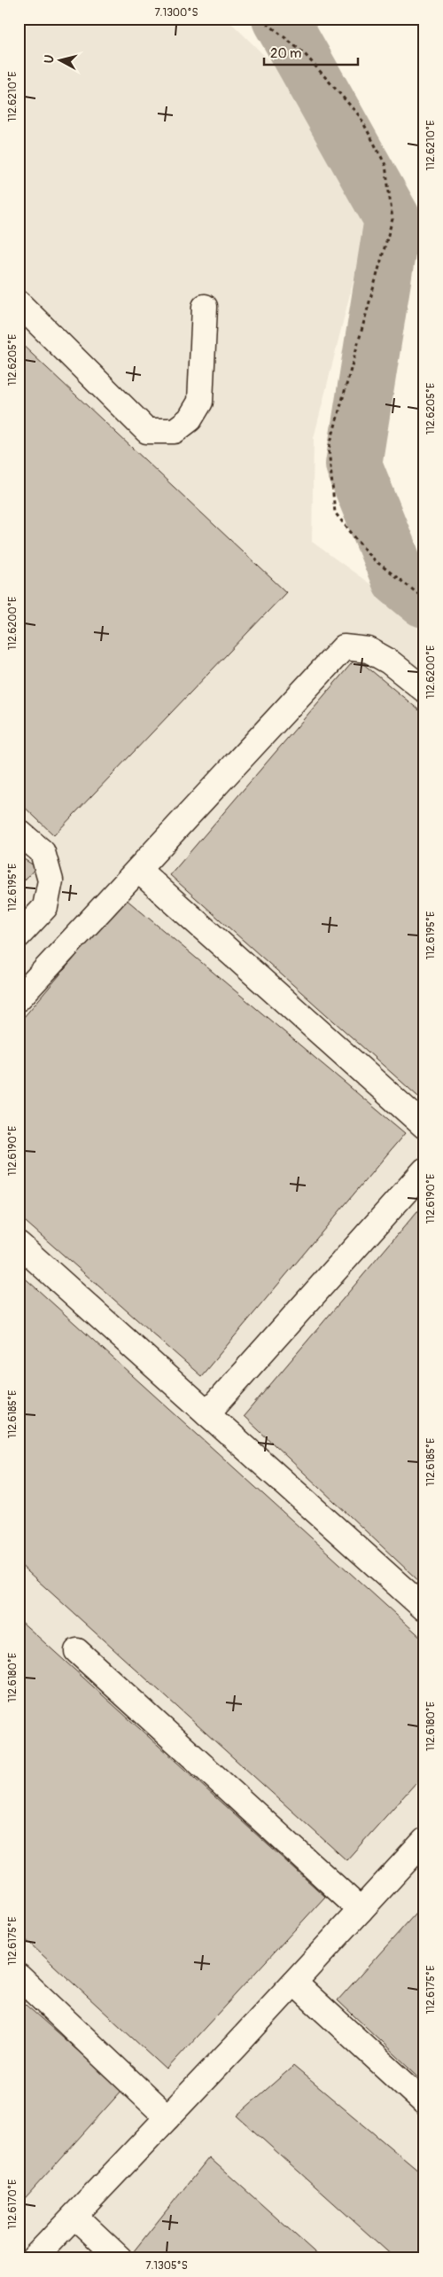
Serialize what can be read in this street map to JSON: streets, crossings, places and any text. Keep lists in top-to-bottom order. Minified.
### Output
{"scale_bar":"20 m","north":"left","coordinates":["7.1300°S","112.6210°E","112.6205°E","112.6200°E","112.6195°E","112.6190°E","112.6185°E","112.6180°E","112.6175°E","112.6170°E","7.1305°S"]}
